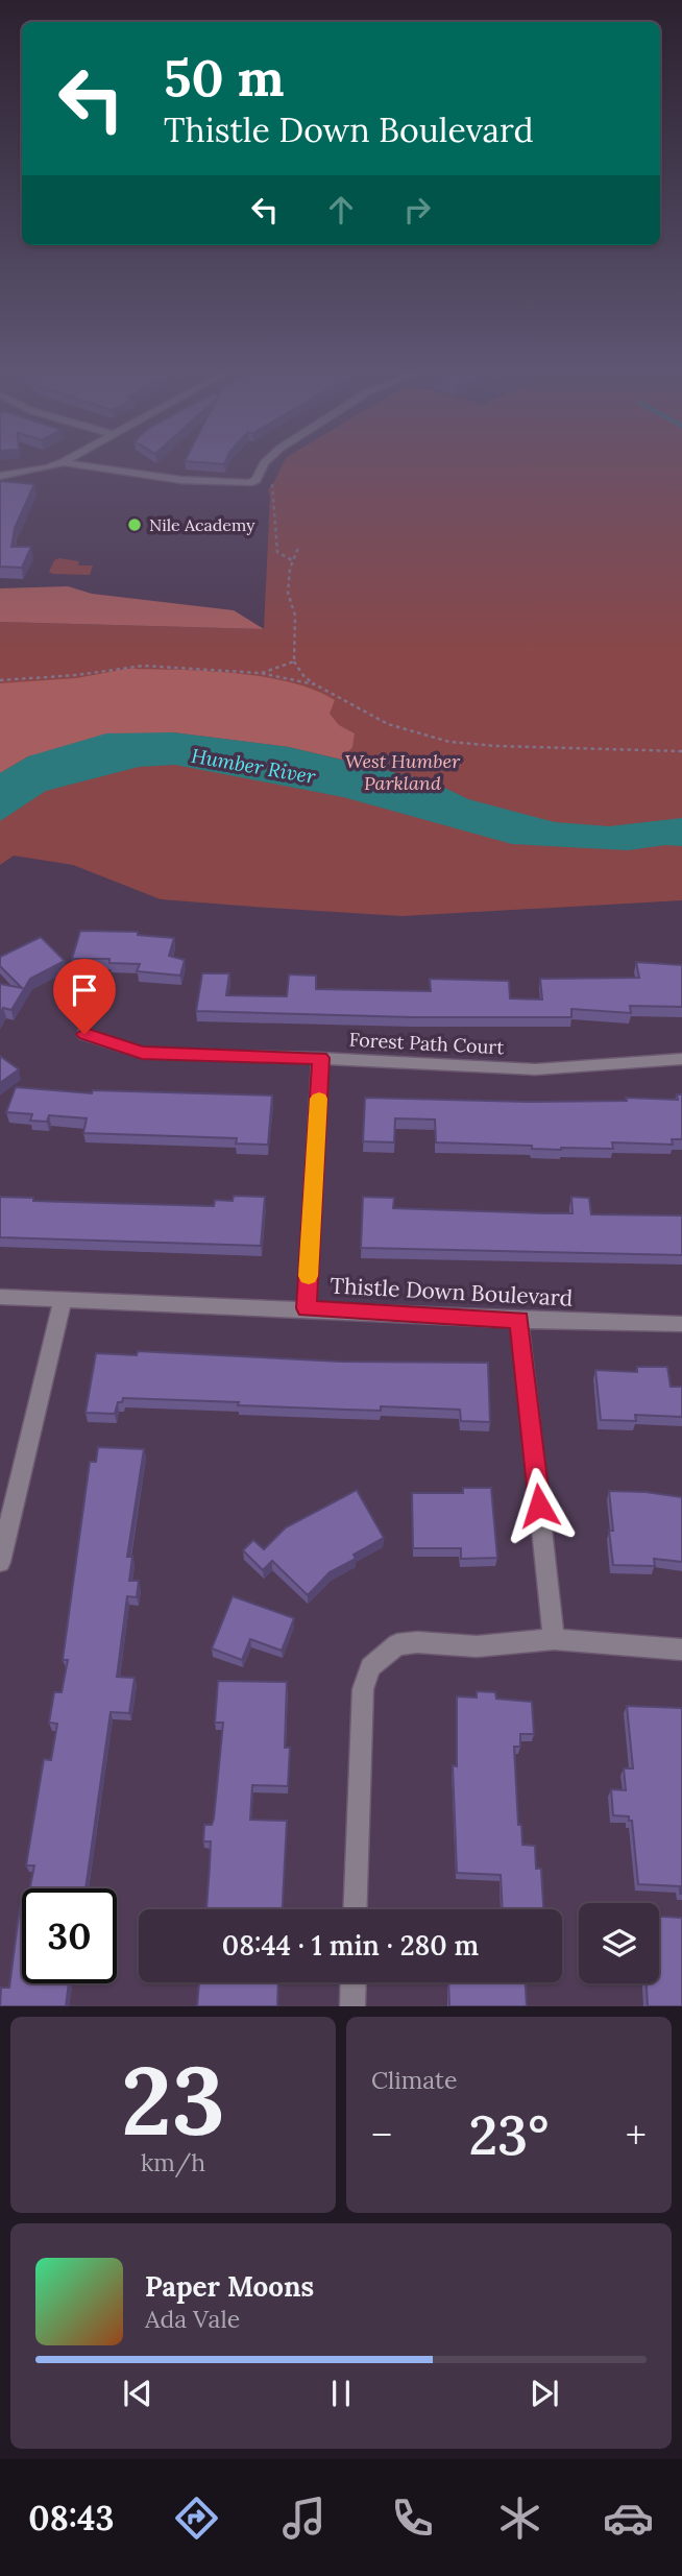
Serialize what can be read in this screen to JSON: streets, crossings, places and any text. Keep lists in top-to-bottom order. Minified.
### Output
{"streets":{"street":["Forest Path Court","Thistle Down Boulevard"]},"water":["Humber River"],"parks":["West Humber Parkland"],"places":["Nile Academy"],"page":{"turn":["50 m","Thistle Down Boulevard"],"limit":"30","trip":"08:44 · 1 min · 280 m","tile":[["23","km/h"],"Climate"],"heat":["−","23°","+"],"song":["Paper Moons","Ada Vale"],"tabs":"08:43"}}
